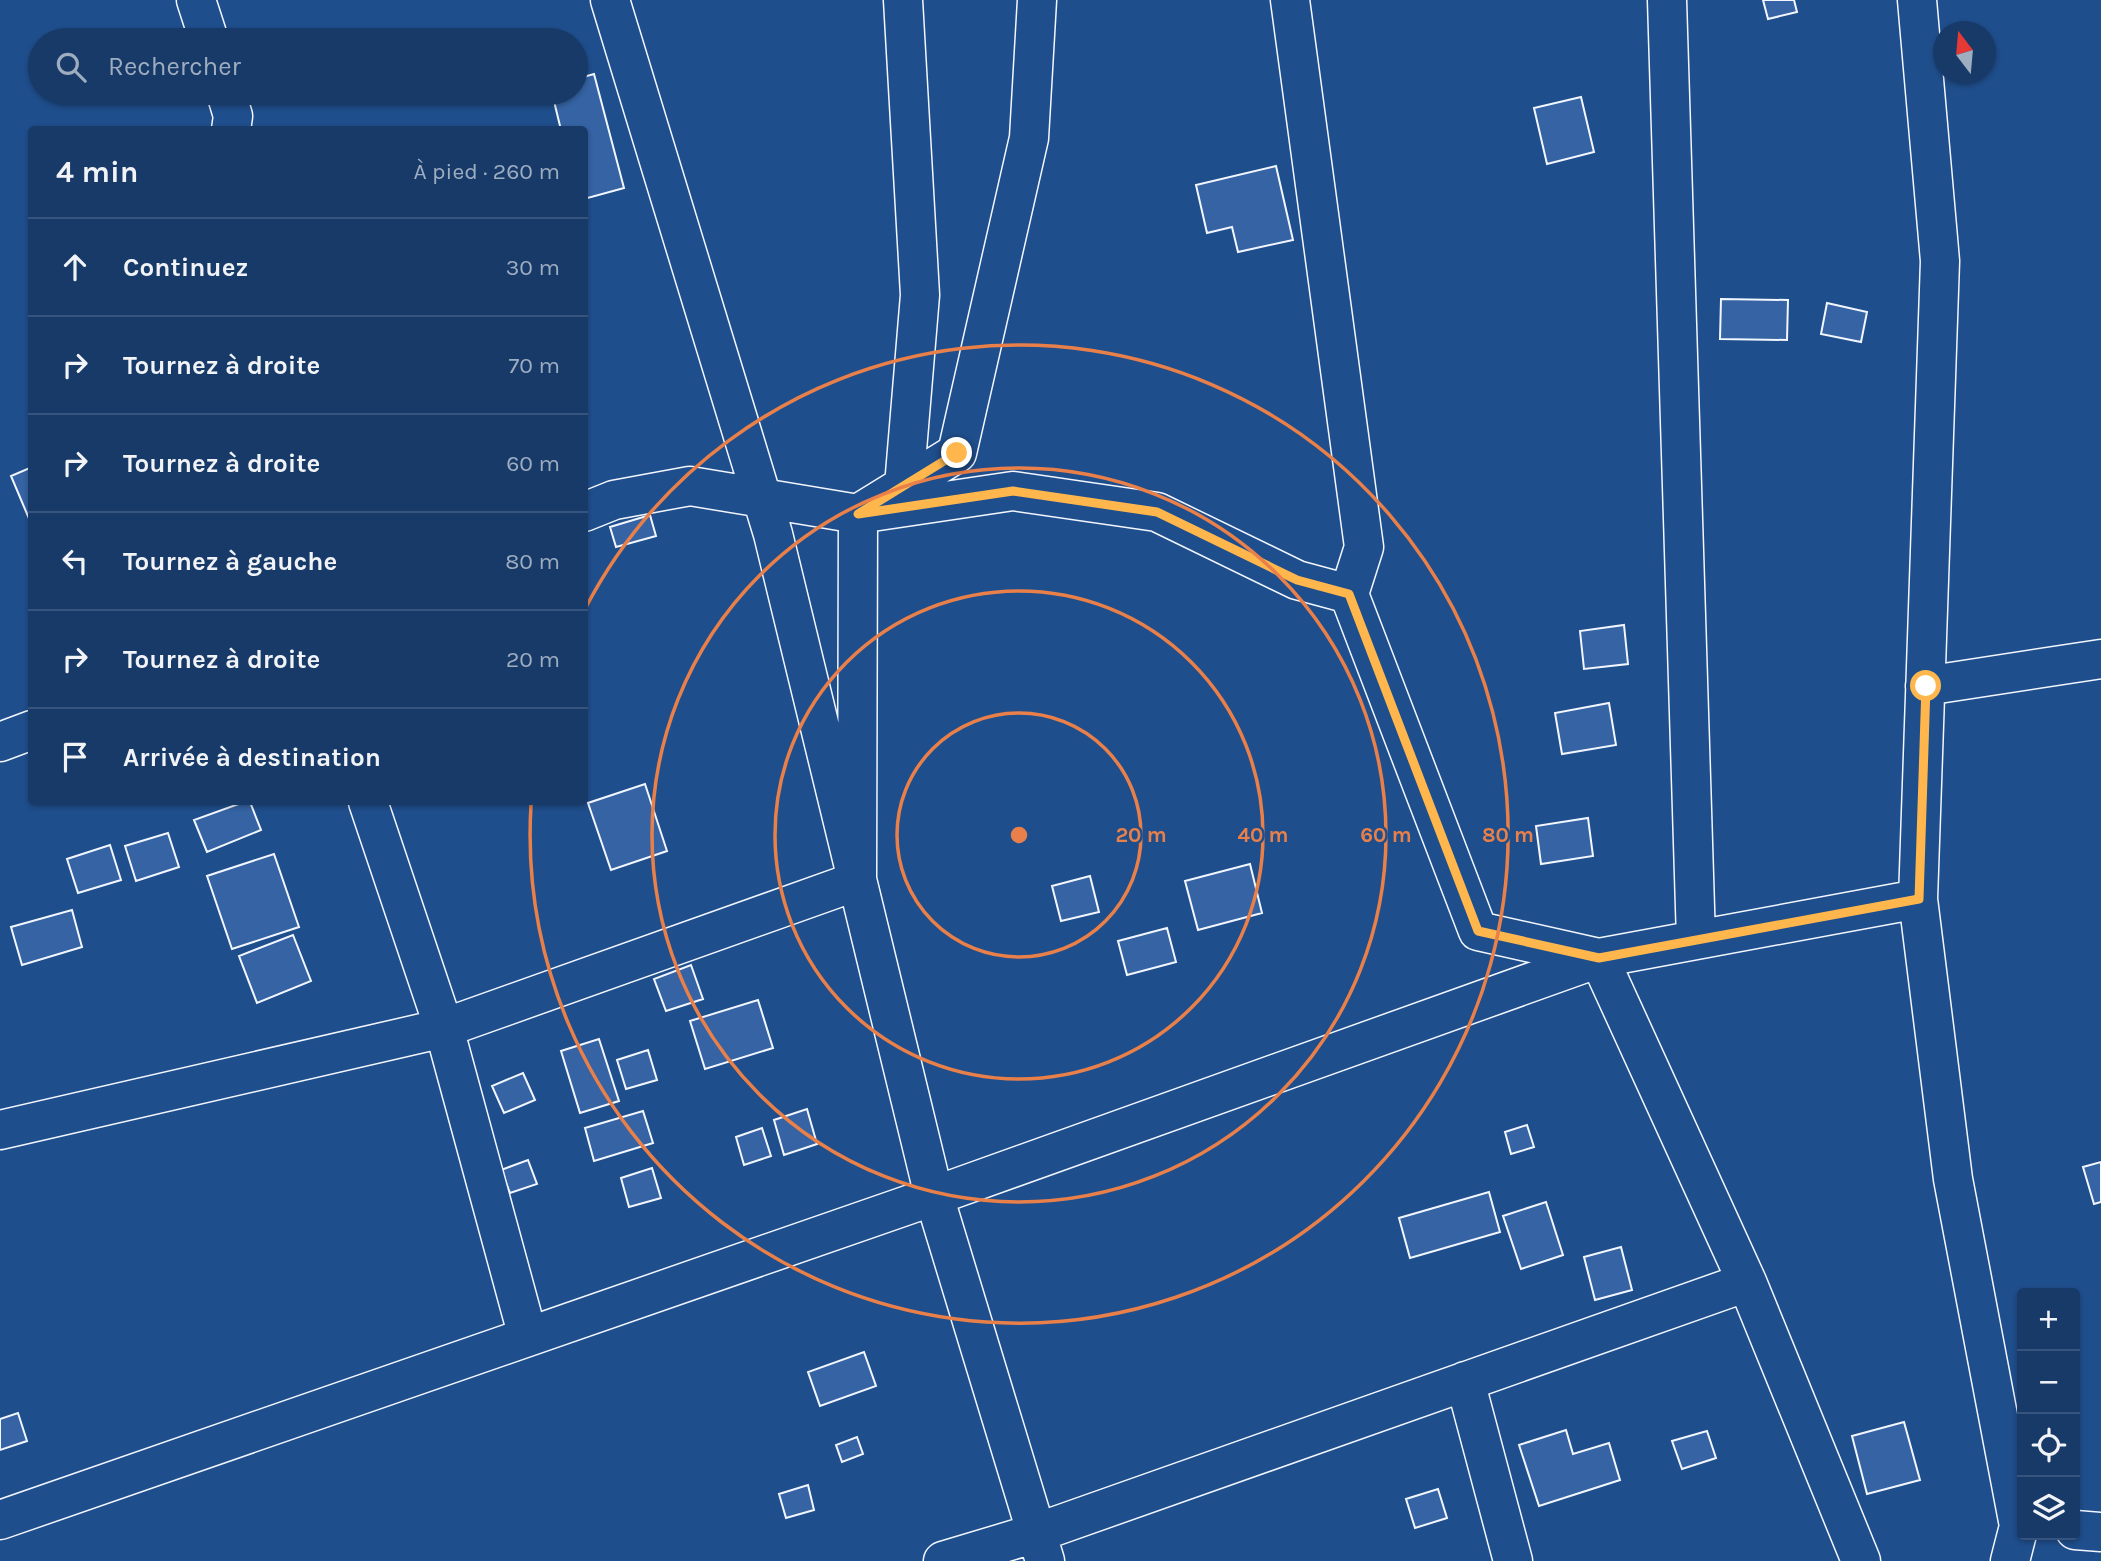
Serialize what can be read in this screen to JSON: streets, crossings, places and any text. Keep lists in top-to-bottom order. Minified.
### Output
{"north":"top","page":{"search":"Rechercher","heading":["4 min","À pied · 260 m"],"list":[["Continuez","30 m"],["Tournez à droite","70 m"],["Tournez à droite","60 m"],["Tournez à gauche","80 m"],["Tournez à droite","20 m"],"Arrivée à destination"],"map_buttons":["+","−"]},"rings":["20 m","40 m","60 m","80 m"]}
